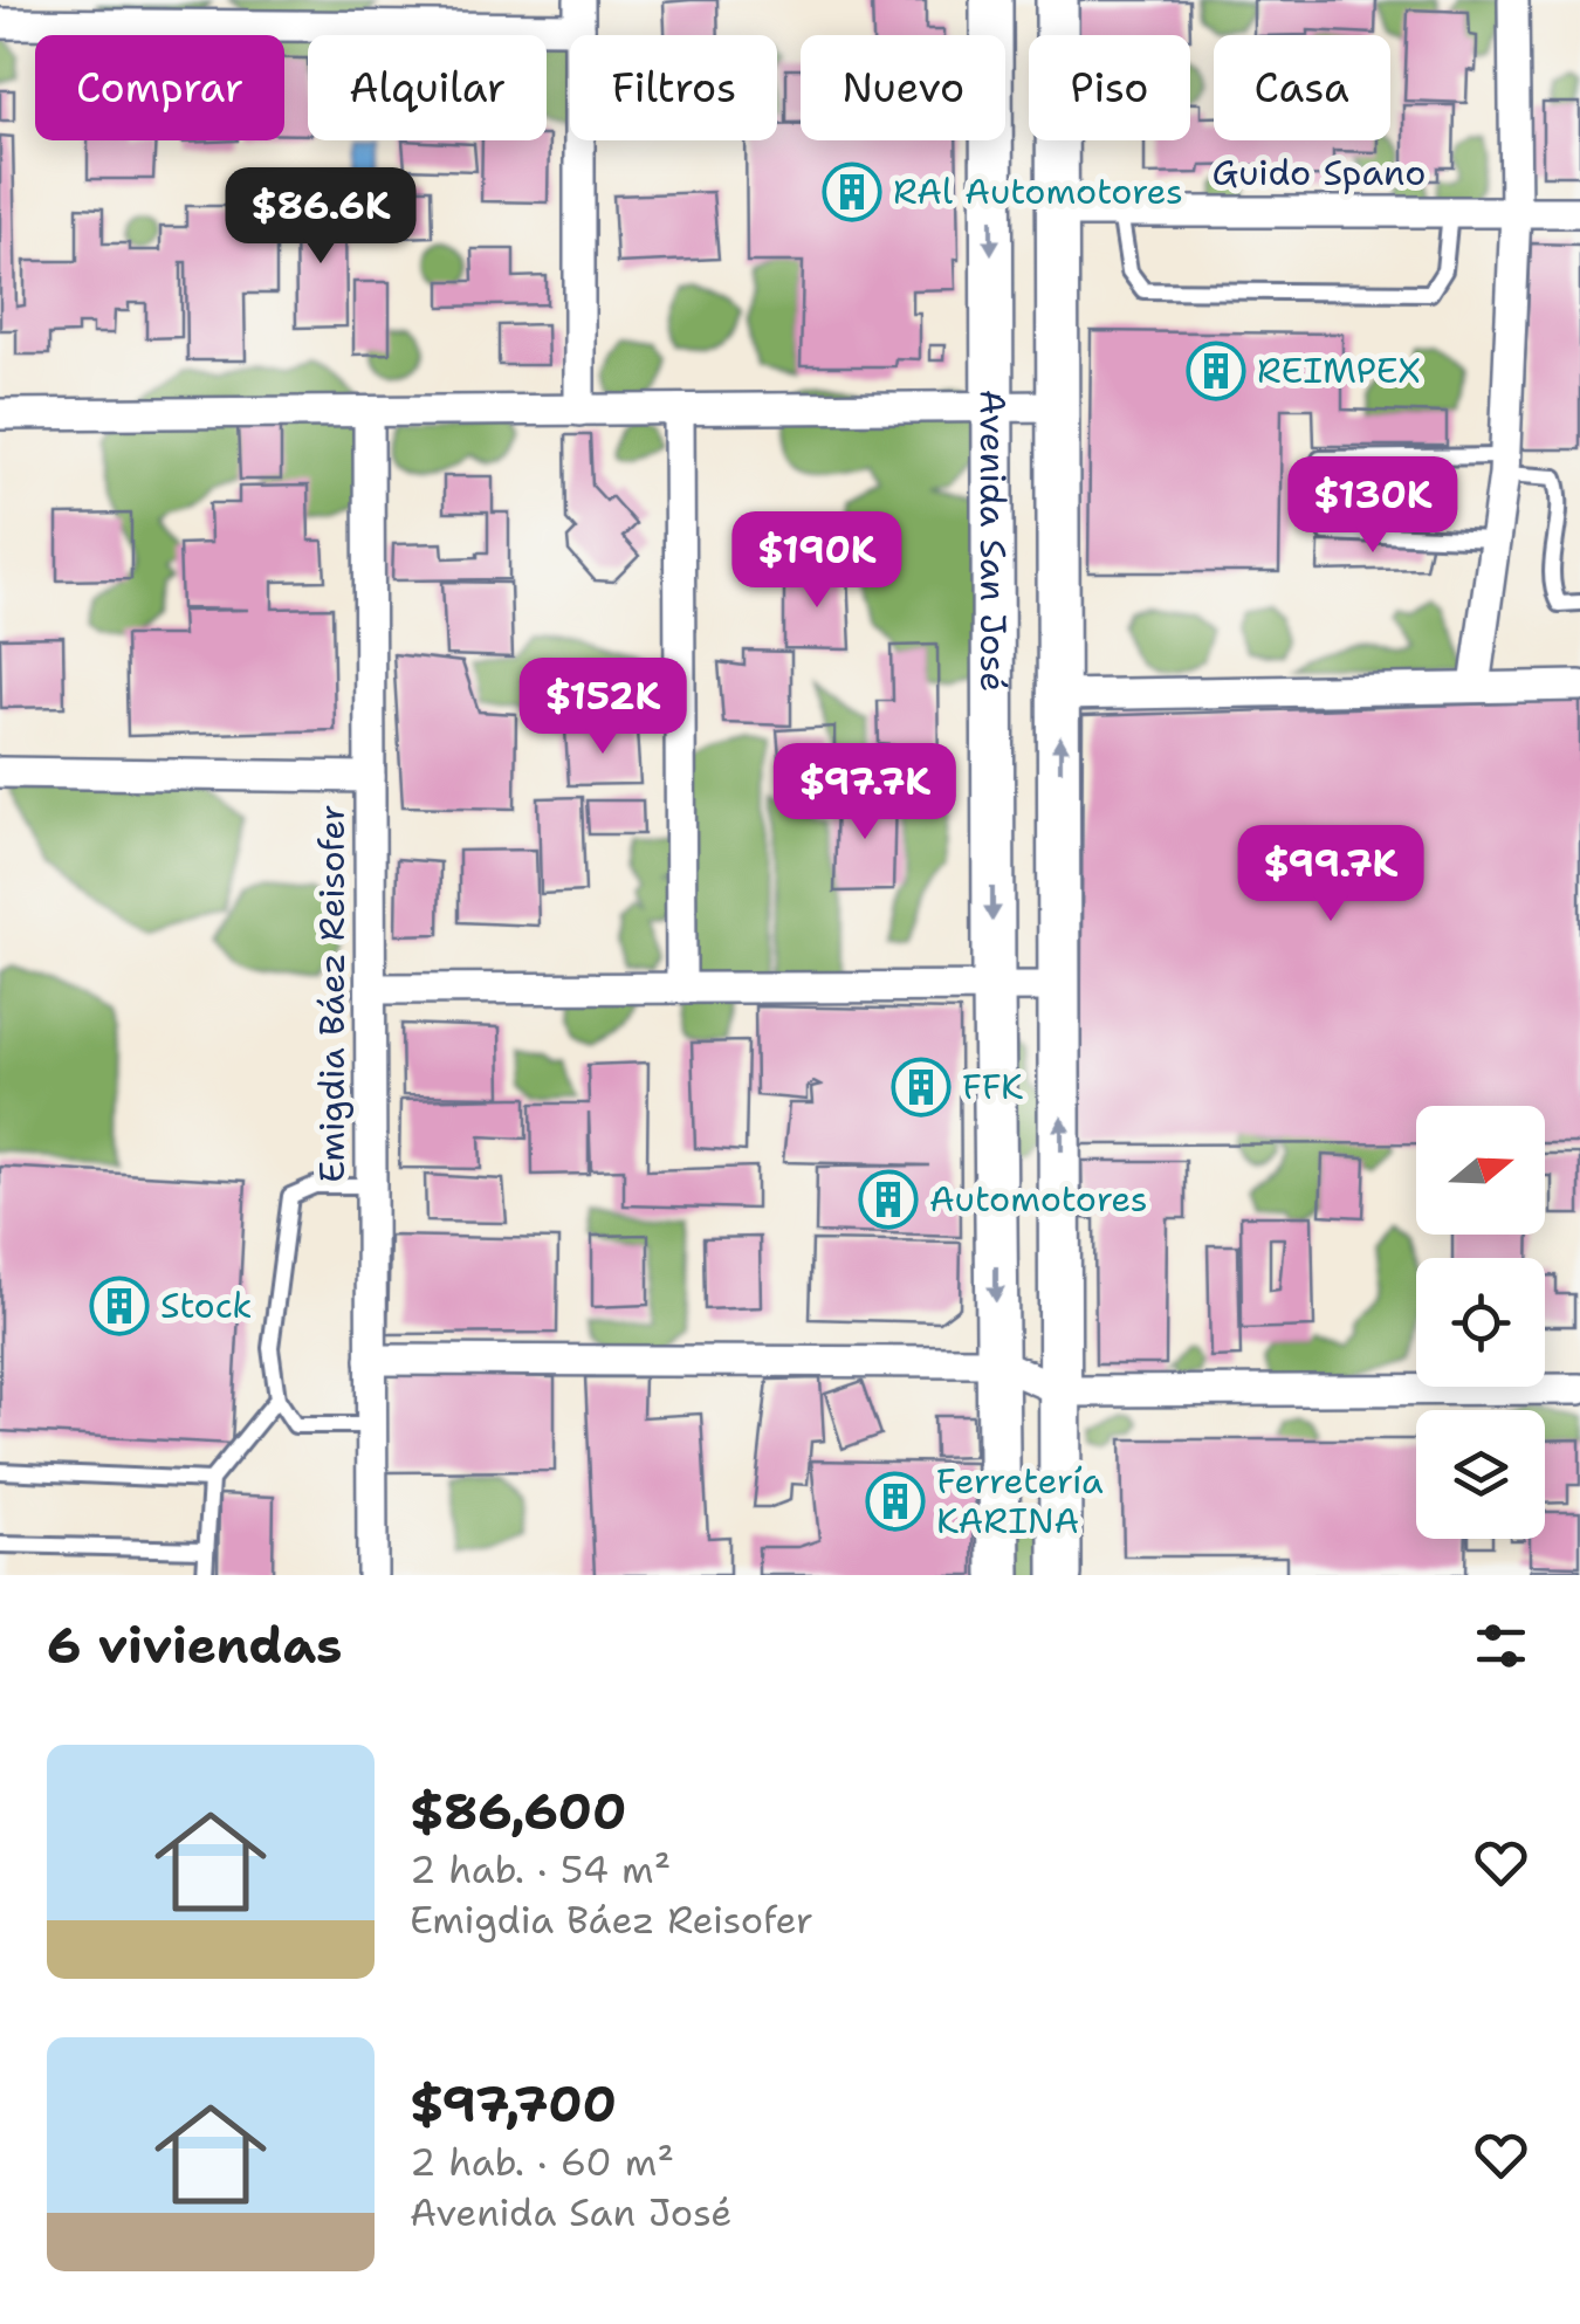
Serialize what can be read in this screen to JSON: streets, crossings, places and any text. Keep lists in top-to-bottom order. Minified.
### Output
{"streets":{"street":["Guido Spano","Avenida San José","Emigdia Báez Reisofer"]},"crossings":[["Guido Spano","Avenida San José"]],"places":{"building":["RAl Automotores","REIMPEX","FFK","Automotores","Stock","Ferretería KARINA"]},"north":"right","page":{"chip":["Comprar","Alquilar","Filtros","Nuevo","Piso","Casa"],"price":["$86.6K","$130K","$190K","$152K","$97.7K","$99.7K"],"heading":"6 viviendas","list":[{"name":"$86,600","note":"2 hab. · 54 m² · Emigdia Báez Reisofer"},{"name":"$97,700","note":"2 hab. · 60 m² · Avenida San José"}]}}
